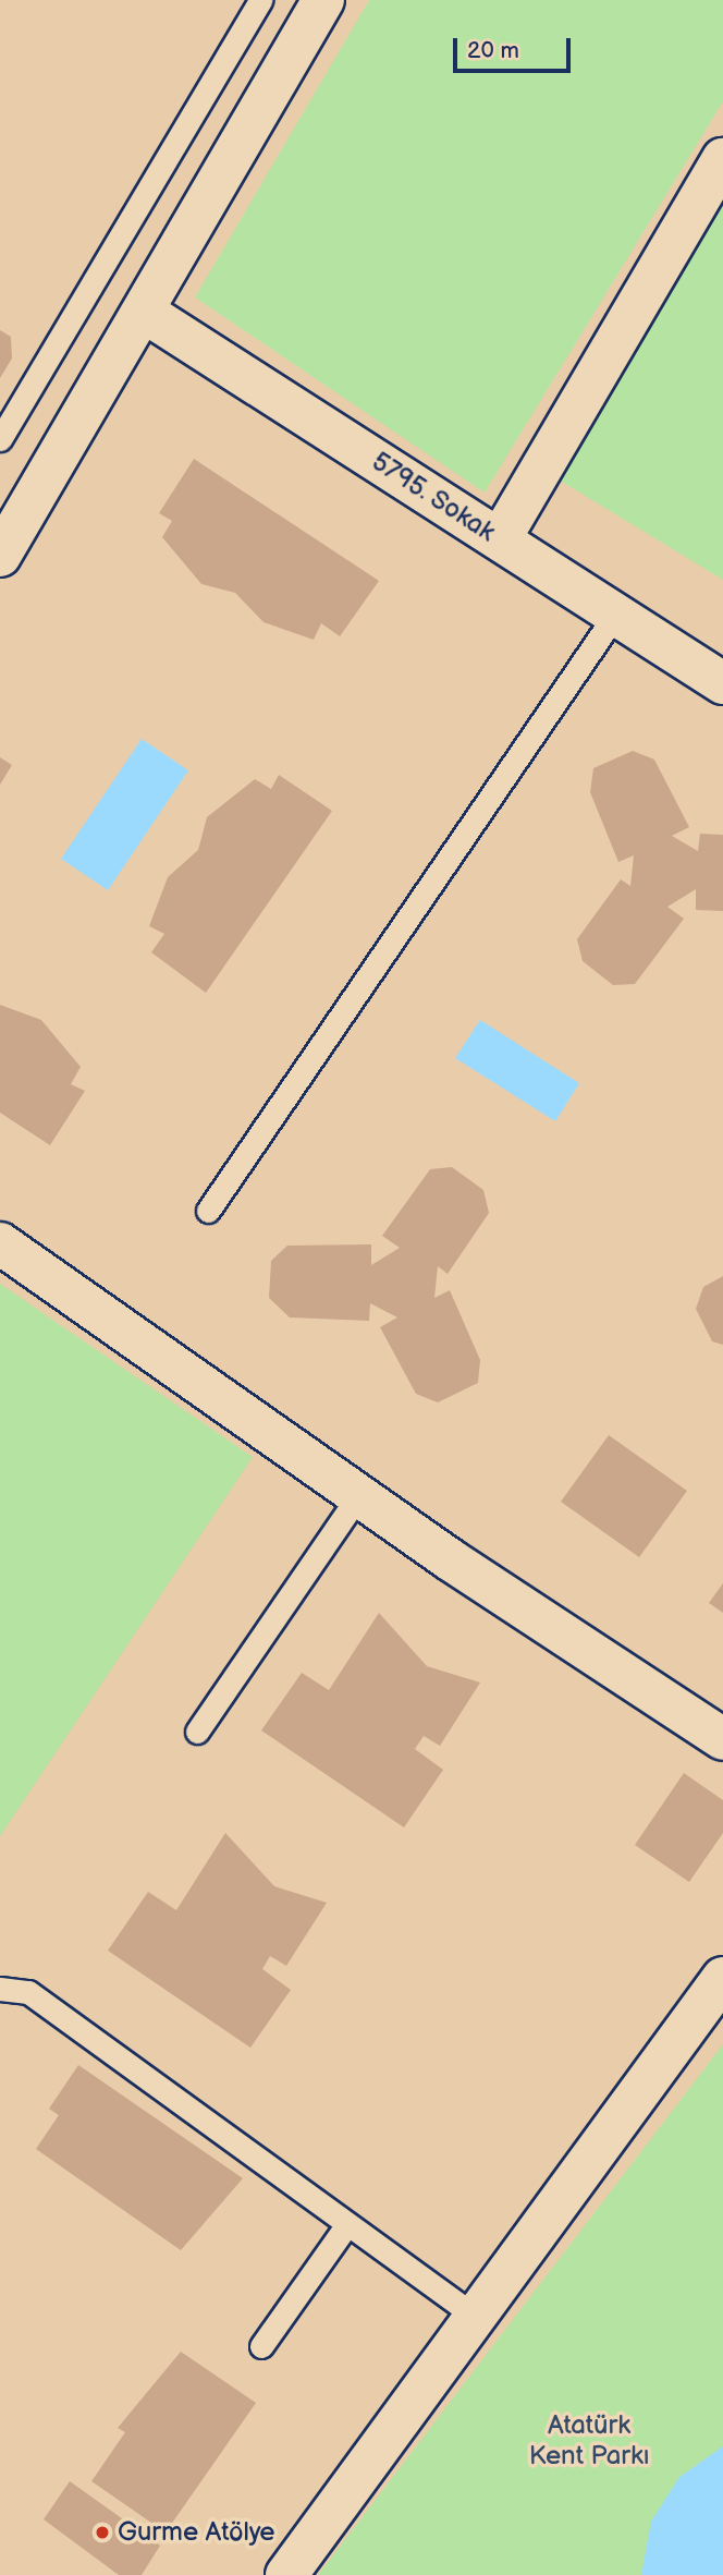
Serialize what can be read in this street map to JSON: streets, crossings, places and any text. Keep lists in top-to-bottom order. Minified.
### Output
{"streets":{"street":["5795. Sokak"]},"parks":["Atatürk Kent Parkı"],"places":["Gurme Atölye"],"scale_bar":"20 m"}
